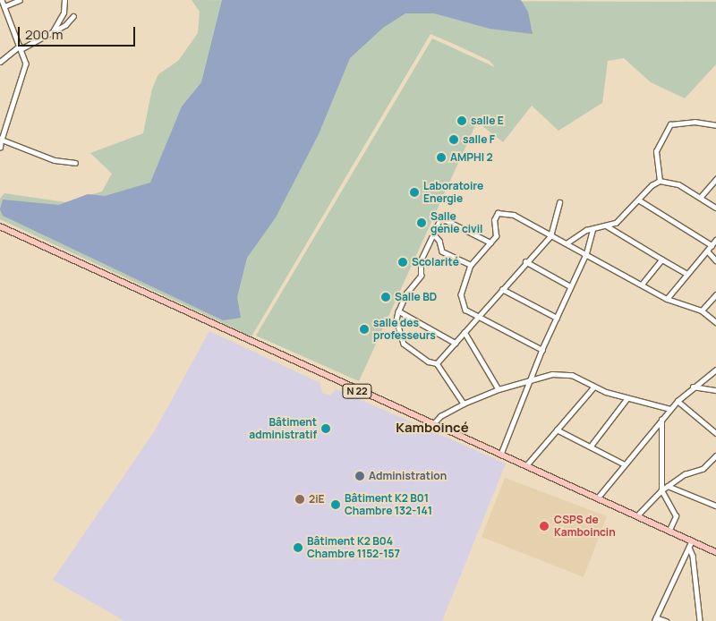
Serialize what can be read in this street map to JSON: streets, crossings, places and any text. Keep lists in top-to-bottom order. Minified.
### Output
{"streets":{"main road":["N 22"]},"districts":["Kamboincé"],"places":["salle E","salle F","AMPHI 2","Laboratoire Energie","Salle génie civil","Scolarité","Salle BD","salle des professeurs","Bâtiment administratif","Administration","2iE","Bâtiment K2 B01 Chambre 132-141","CSPS de Kamboincin","Bâtiment K2 B04 Chambre 1152-157"],"scale_bar":"200 m"}
